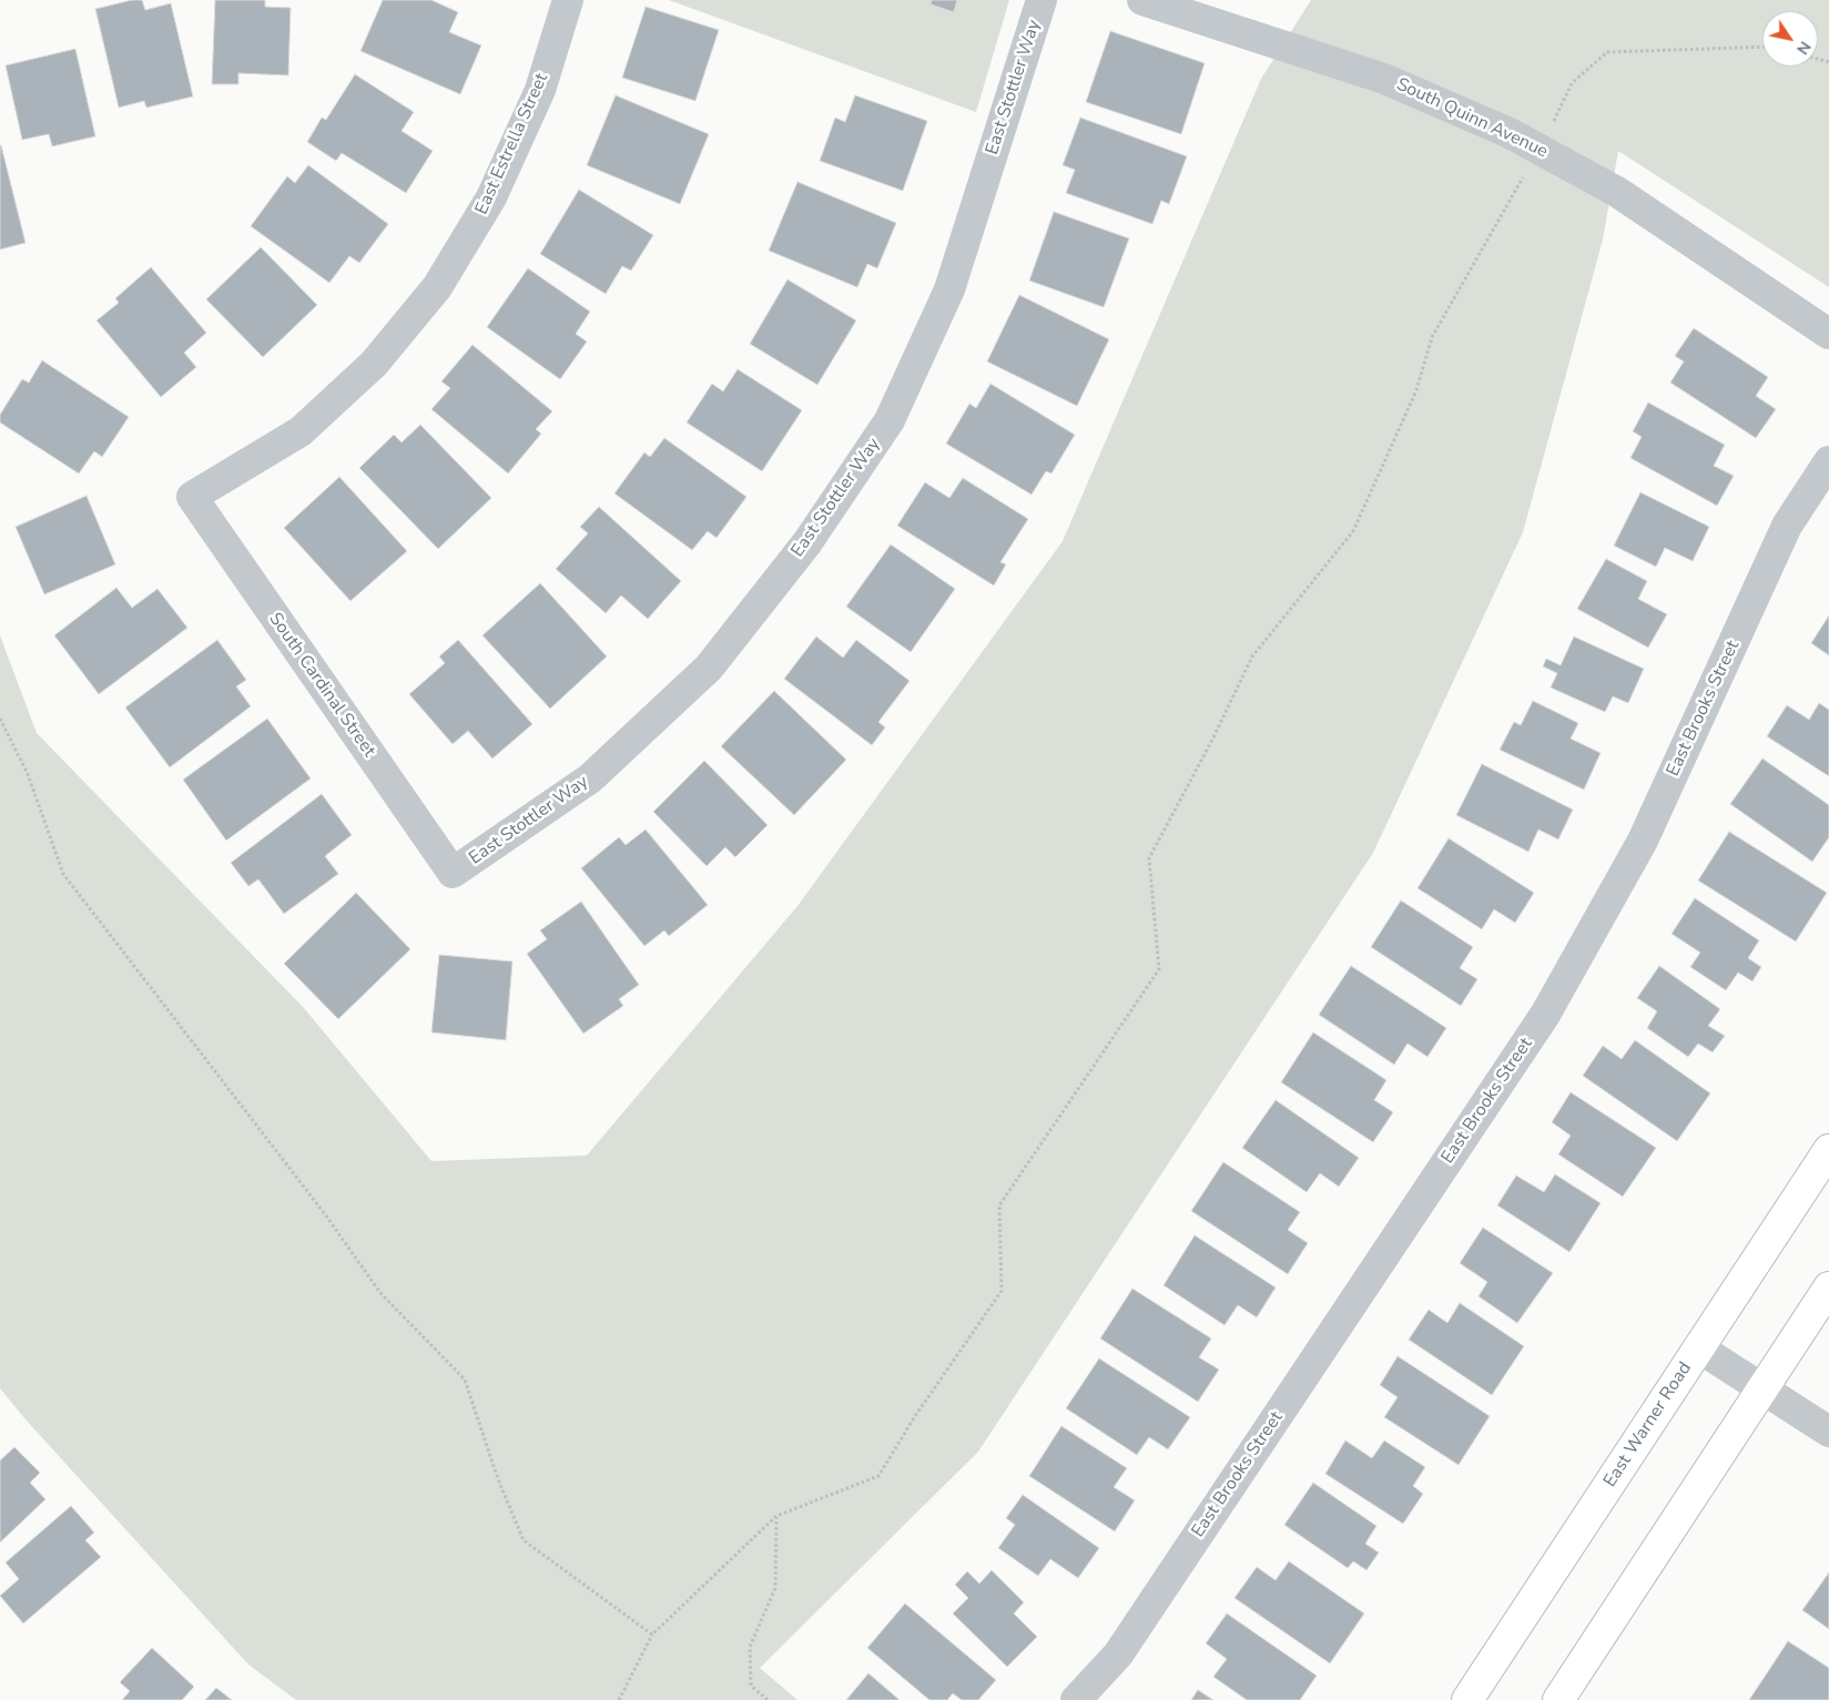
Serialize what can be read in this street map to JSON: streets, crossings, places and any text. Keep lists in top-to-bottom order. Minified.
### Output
{"streets":{"main road":["East Warner Road"],"street":["East Stottler Way","South Quinn Avenue","East Estrella Street","South Cardinal Street","East Brooks Street"]},"crossings":[["East Stottler Way","South Cardinal Street"],["East Estrella Street","South Cardinal Street"]],"north":"bottom right"}
